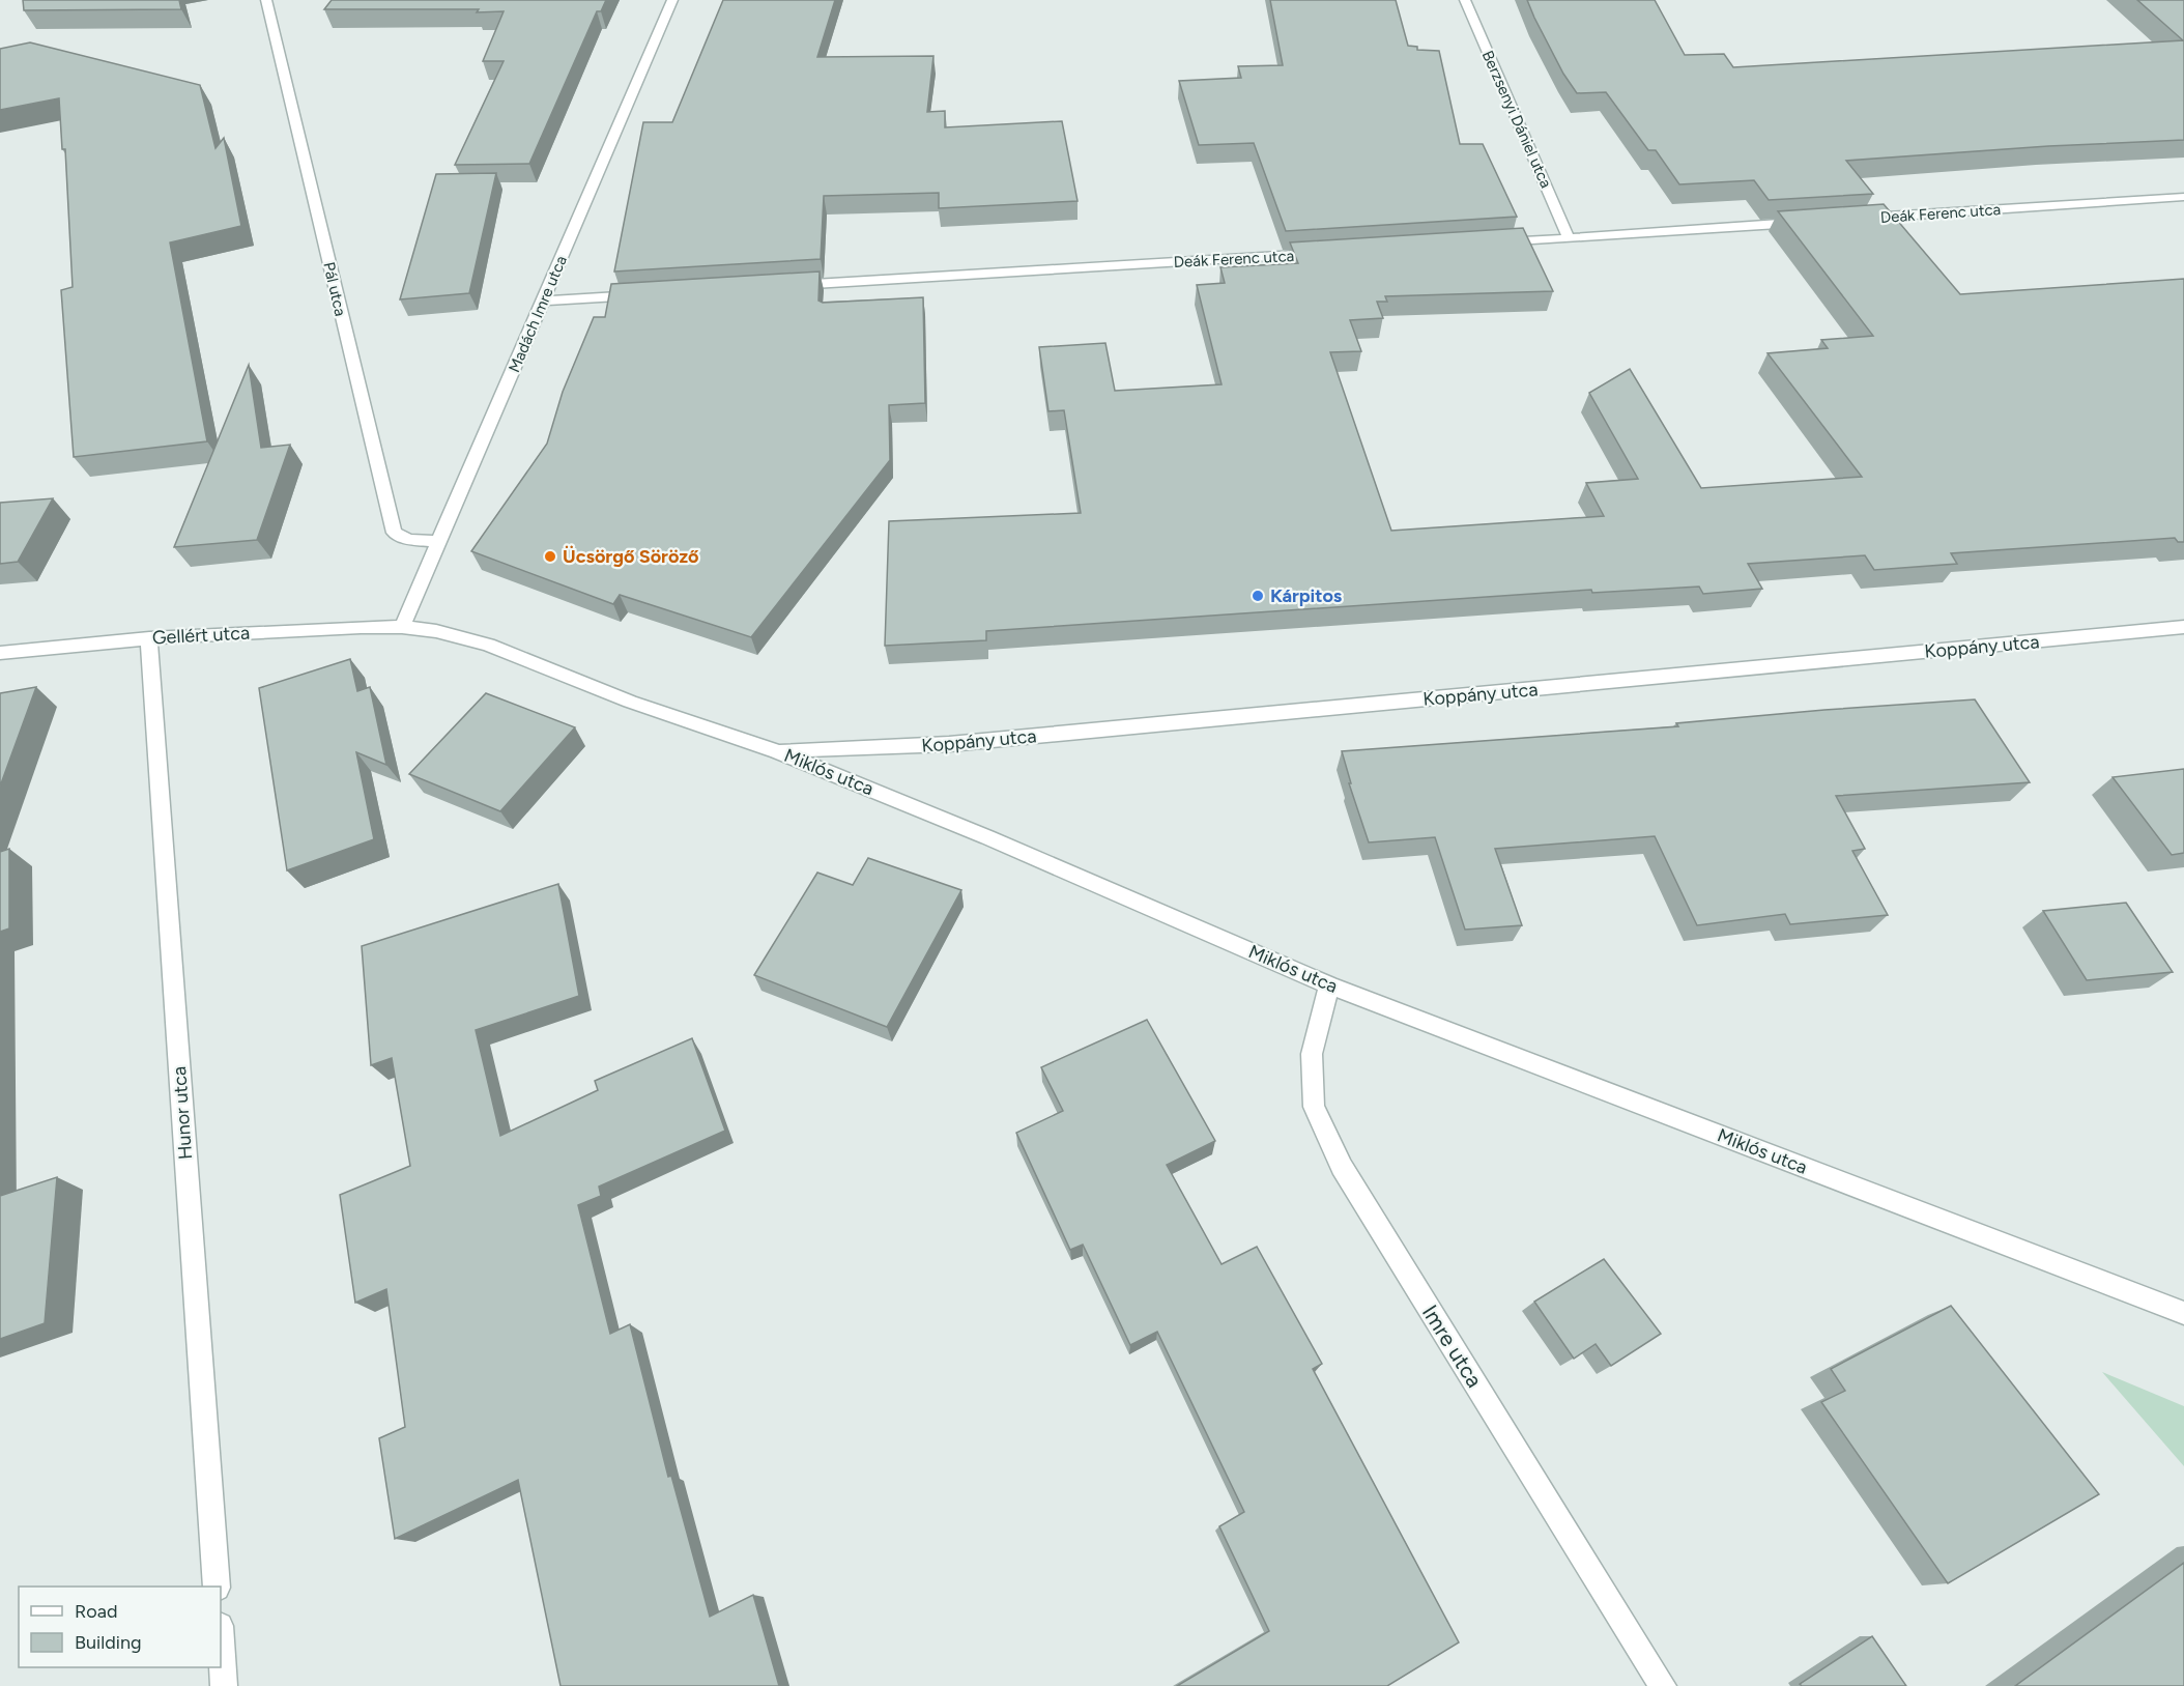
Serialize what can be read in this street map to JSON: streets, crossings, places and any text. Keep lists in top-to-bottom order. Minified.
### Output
{"streets":{"street":["Berzsenyi Dániel utca","Deák Ferenc utca","Pál utca","Madách Imre utca","Gellért utca","Koppány utca","Miklós utca","Hunor utca","Imre utca"]},"crossings":[["Pál utca","Madách Imre utca"],["Madách Imre utca","Gellért utca"],["Madách Imre utca","Miklós utca"],["Gellért utca","Miklós utca"],["Gellért utca","Hunor utca"],["Koppány utca","Miklós utca"],["Miklós utca","Imre utca"]],"places":["Ücsörgő Söröző","Kárpitos"],"legend":["Road","Building"]}
